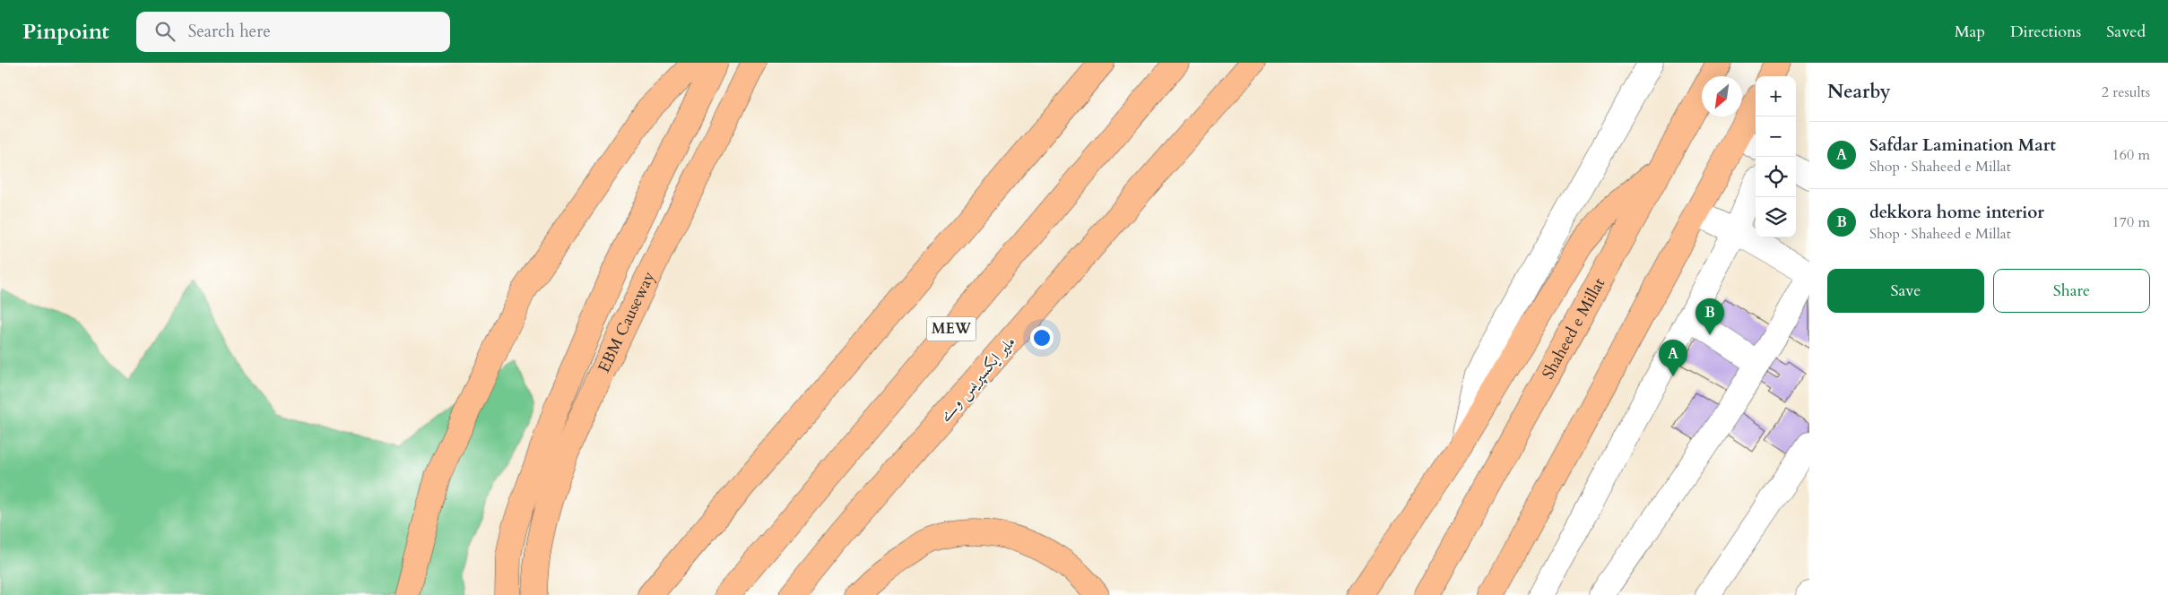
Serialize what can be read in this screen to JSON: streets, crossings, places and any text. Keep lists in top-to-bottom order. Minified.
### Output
{"streets":{"main road":["EBM Causeway","MEW","Shaheed e Millat","ملیر ایکسپریس وے"]},"north":"bottom left","page":{"header":"Pinpoint","search":"Search here","nav":["Map","Directions","Saved"],"heading":["Nearby","2 results"],"map_buttons":["+","−"],"list":[{"mark":"A","name":"Safdar Lamination Mart","note":"Shop · Shaheed e Millat","value":"160 m"},{"mark":"B","name":"dekkora home interior","note":"Shop · Shaheed e Millat","value":"170 m"}],"buttons":["Save","Share"],"pins":["B","A"]}}
